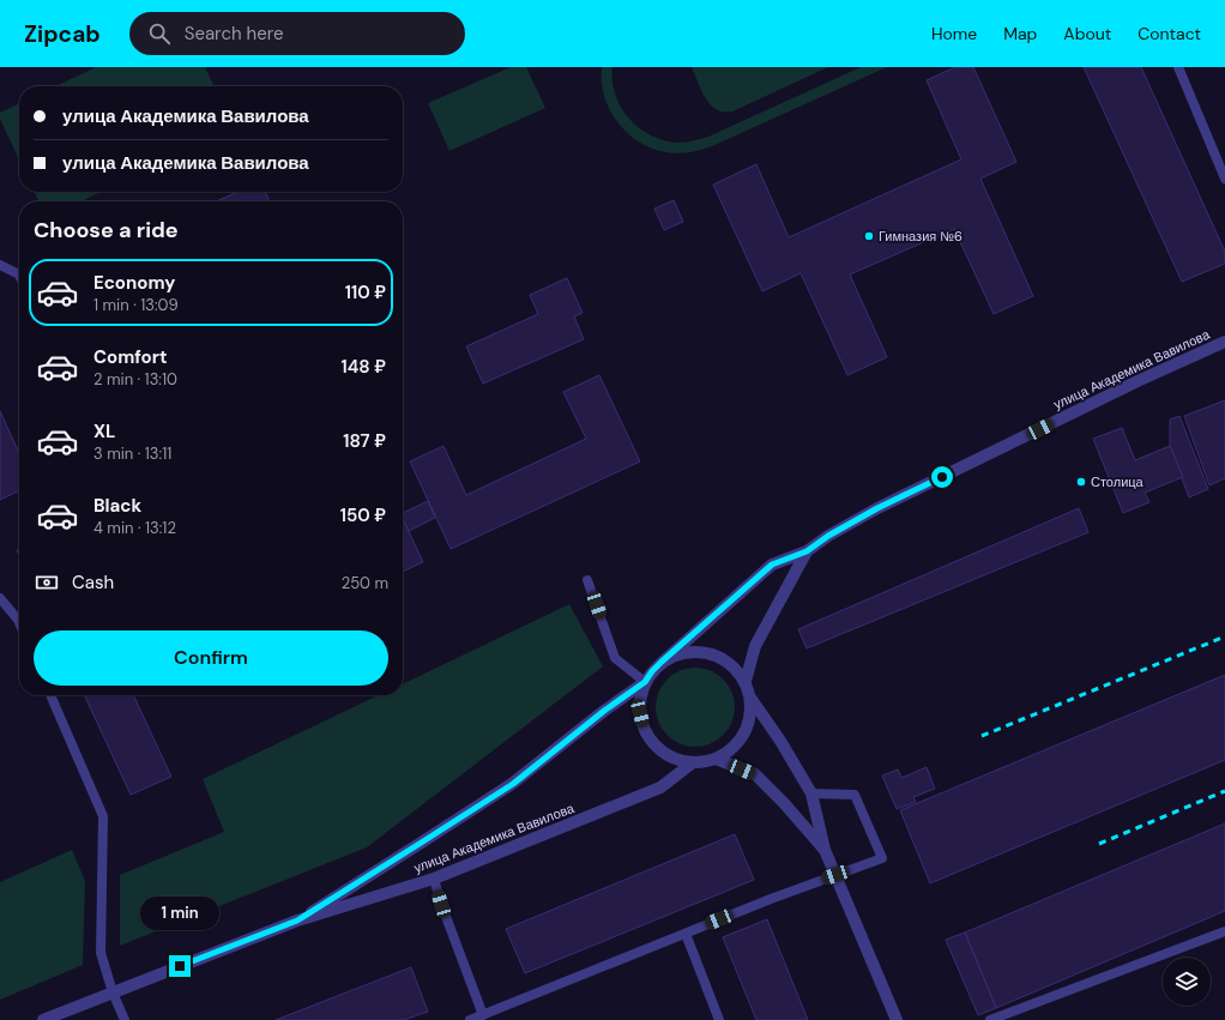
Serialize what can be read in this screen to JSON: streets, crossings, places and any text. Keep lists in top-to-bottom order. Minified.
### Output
{"streets":{"street":["улица Академика Вавилова"]},"places":["Гимназия №6","Столица"],"page":{"header":"Zipcab","search":"Search here","nav":["Home","Map","About","Contact"],"banner":["улица Академика Вавилова","улица Академика Вавилова"],"heading":"Choose a ride","list":[{"name":"Economy","note":"1 min · 13:09","value":"110 ₽"},{"name":"Comfort","note":"2 min · 13:10","value":"148 ₽"},{"name":"XL","note":"3 min · 13:11","value":"187 ₽"},{"name":"Black","note":"4 min · 13:12","value":"150 ₽"}],"pay":["Cash","250 m"],"buttons":"Confirm","bubble":"1 min"}}
